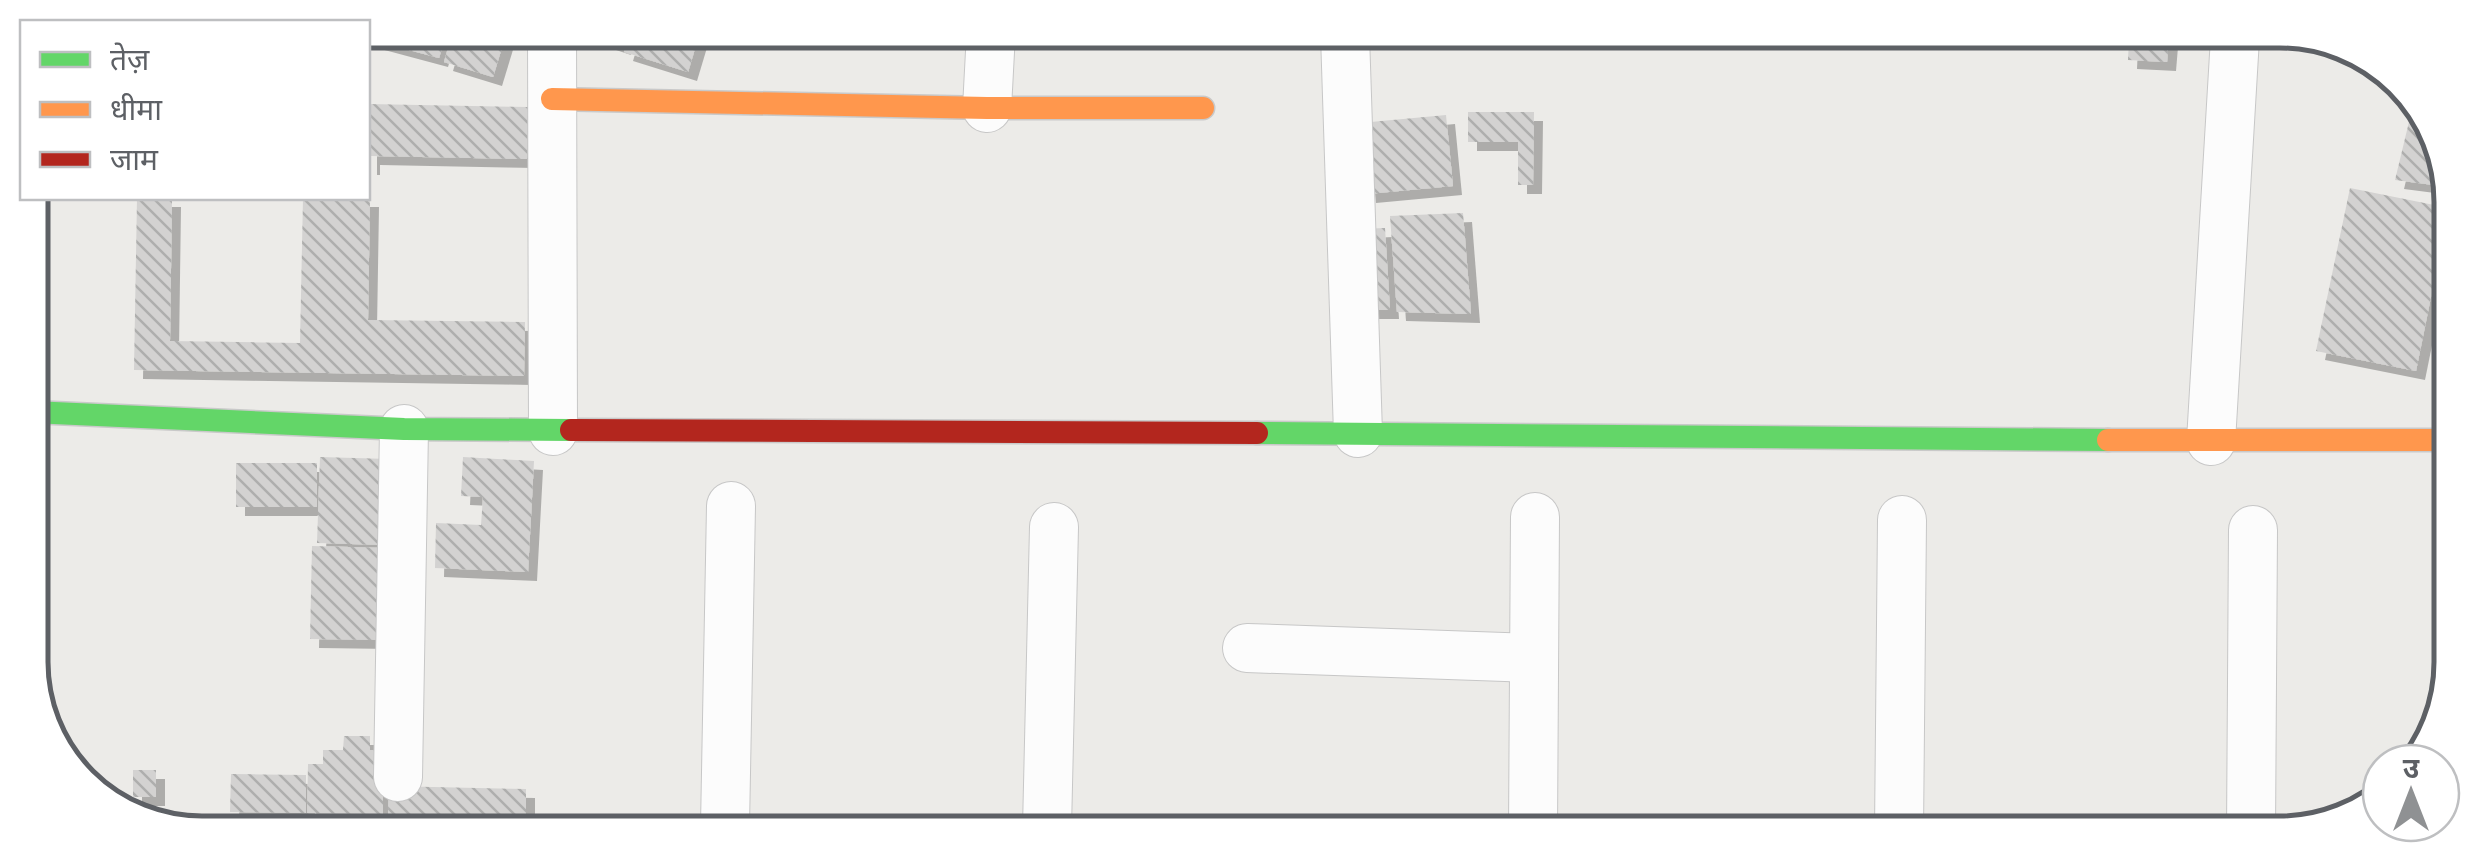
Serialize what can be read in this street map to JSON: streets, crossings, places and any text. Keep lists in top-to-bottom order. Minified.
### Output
{"legend":["तेज़","धीमा","जाम"],"north":"top"}
